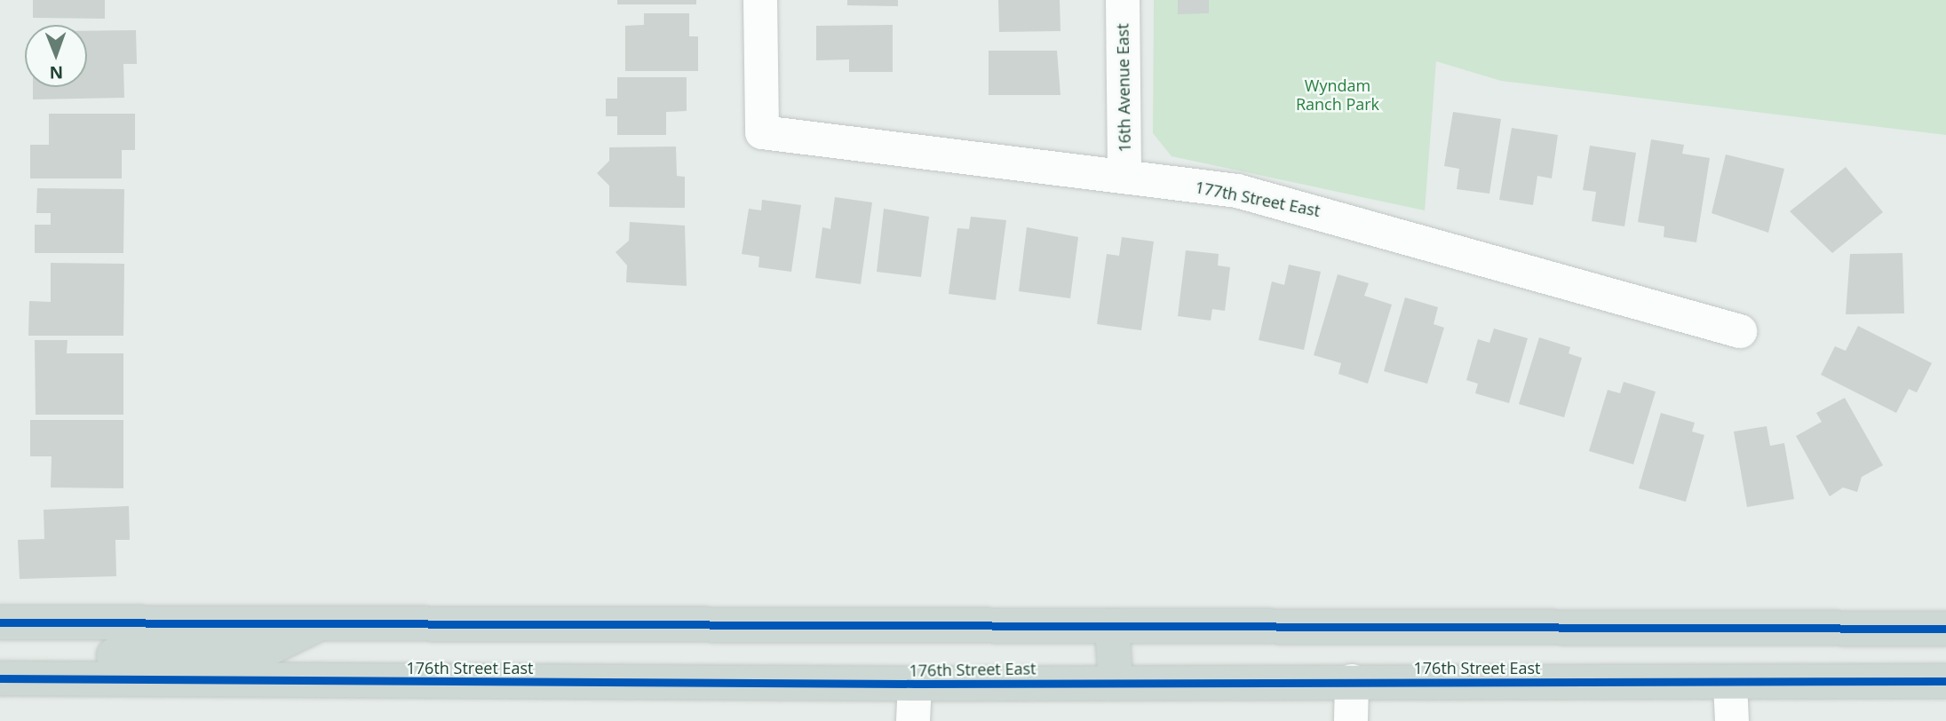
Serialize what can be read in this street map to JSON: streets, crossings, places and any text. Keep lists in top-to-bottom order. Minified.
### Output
{"streets":{"main road":["176th Street East"],"street":["16th Avenue East","177th Street East"]},"crossings":[["16th Avenue East","177th Street East"]],"parks":["Wyndam Ranch Park"],"north":"bottom"}
